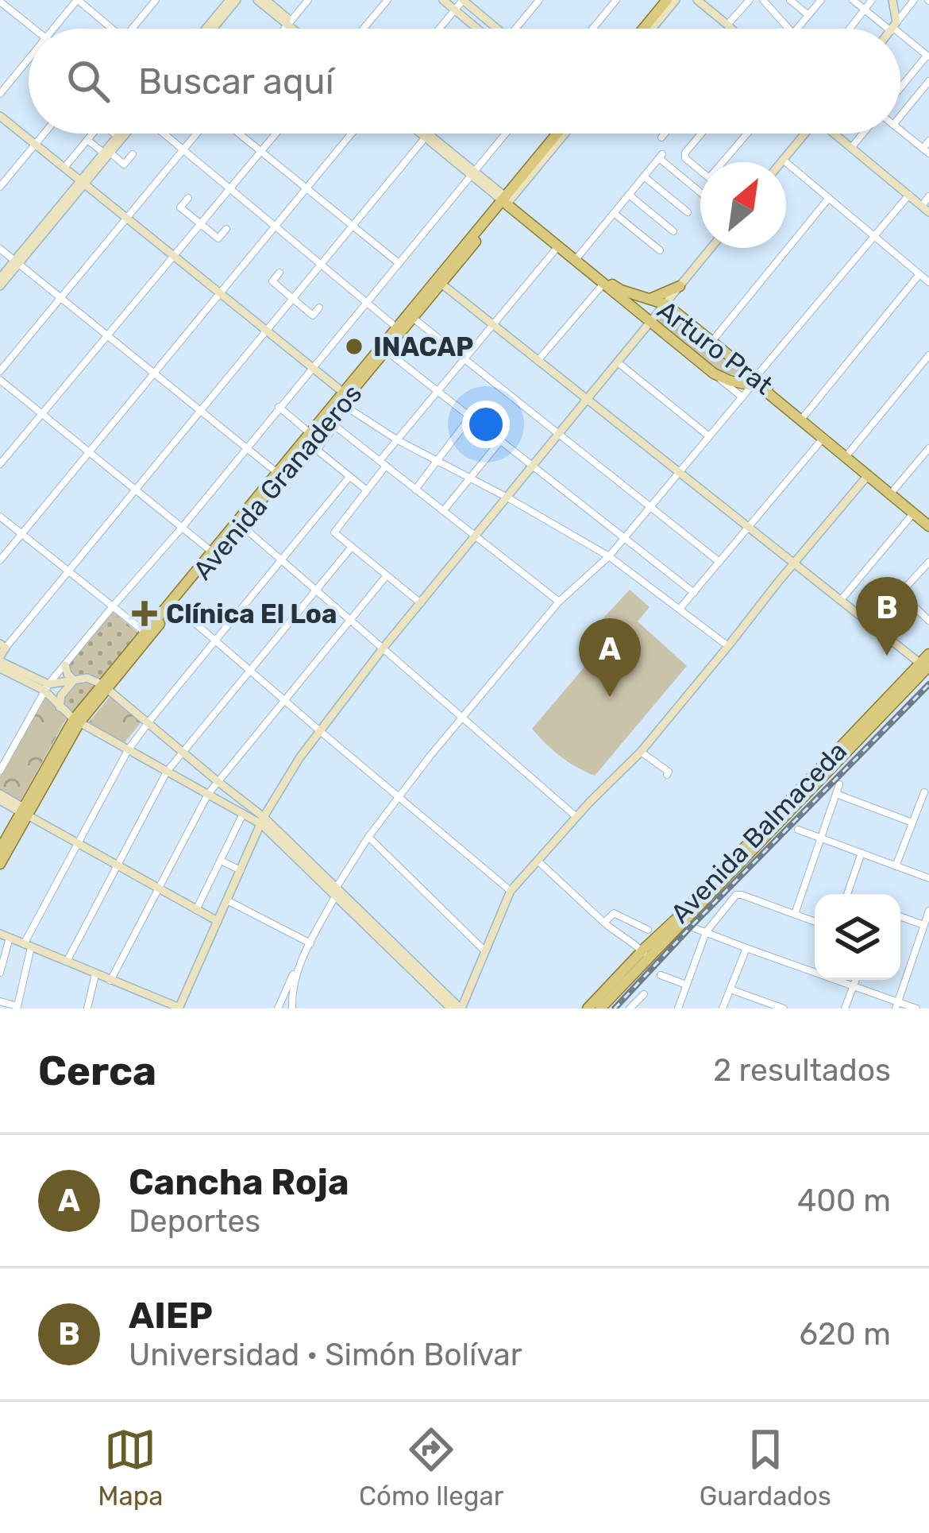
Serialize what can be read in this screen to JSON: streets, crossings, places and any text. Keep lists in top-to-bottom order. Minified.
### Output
{"streets":{"main road":["Arturo Prat","Avenida Granaderos","Avenida Balmaceda"]},"crossings":[["Arturo Prat","Avenida Granaderos"]],"places":{"other":["INACAP"],"health":["Clínica El Loa"]},"north":"top right","page":{"search":"Buscar aquí","pins":["B","A"],"heading":["Cerca","2 resultados"],"list":[{"mark":"A","name":"Cancha Roja","note":"Deportes","value":"400 m"},{"mark":"B","name":"AIEP","note":"Universidad · Simón Bolívar","value":"620 m"}],"nav":["Mapa","Cómo llegar","Guardados"]}}
